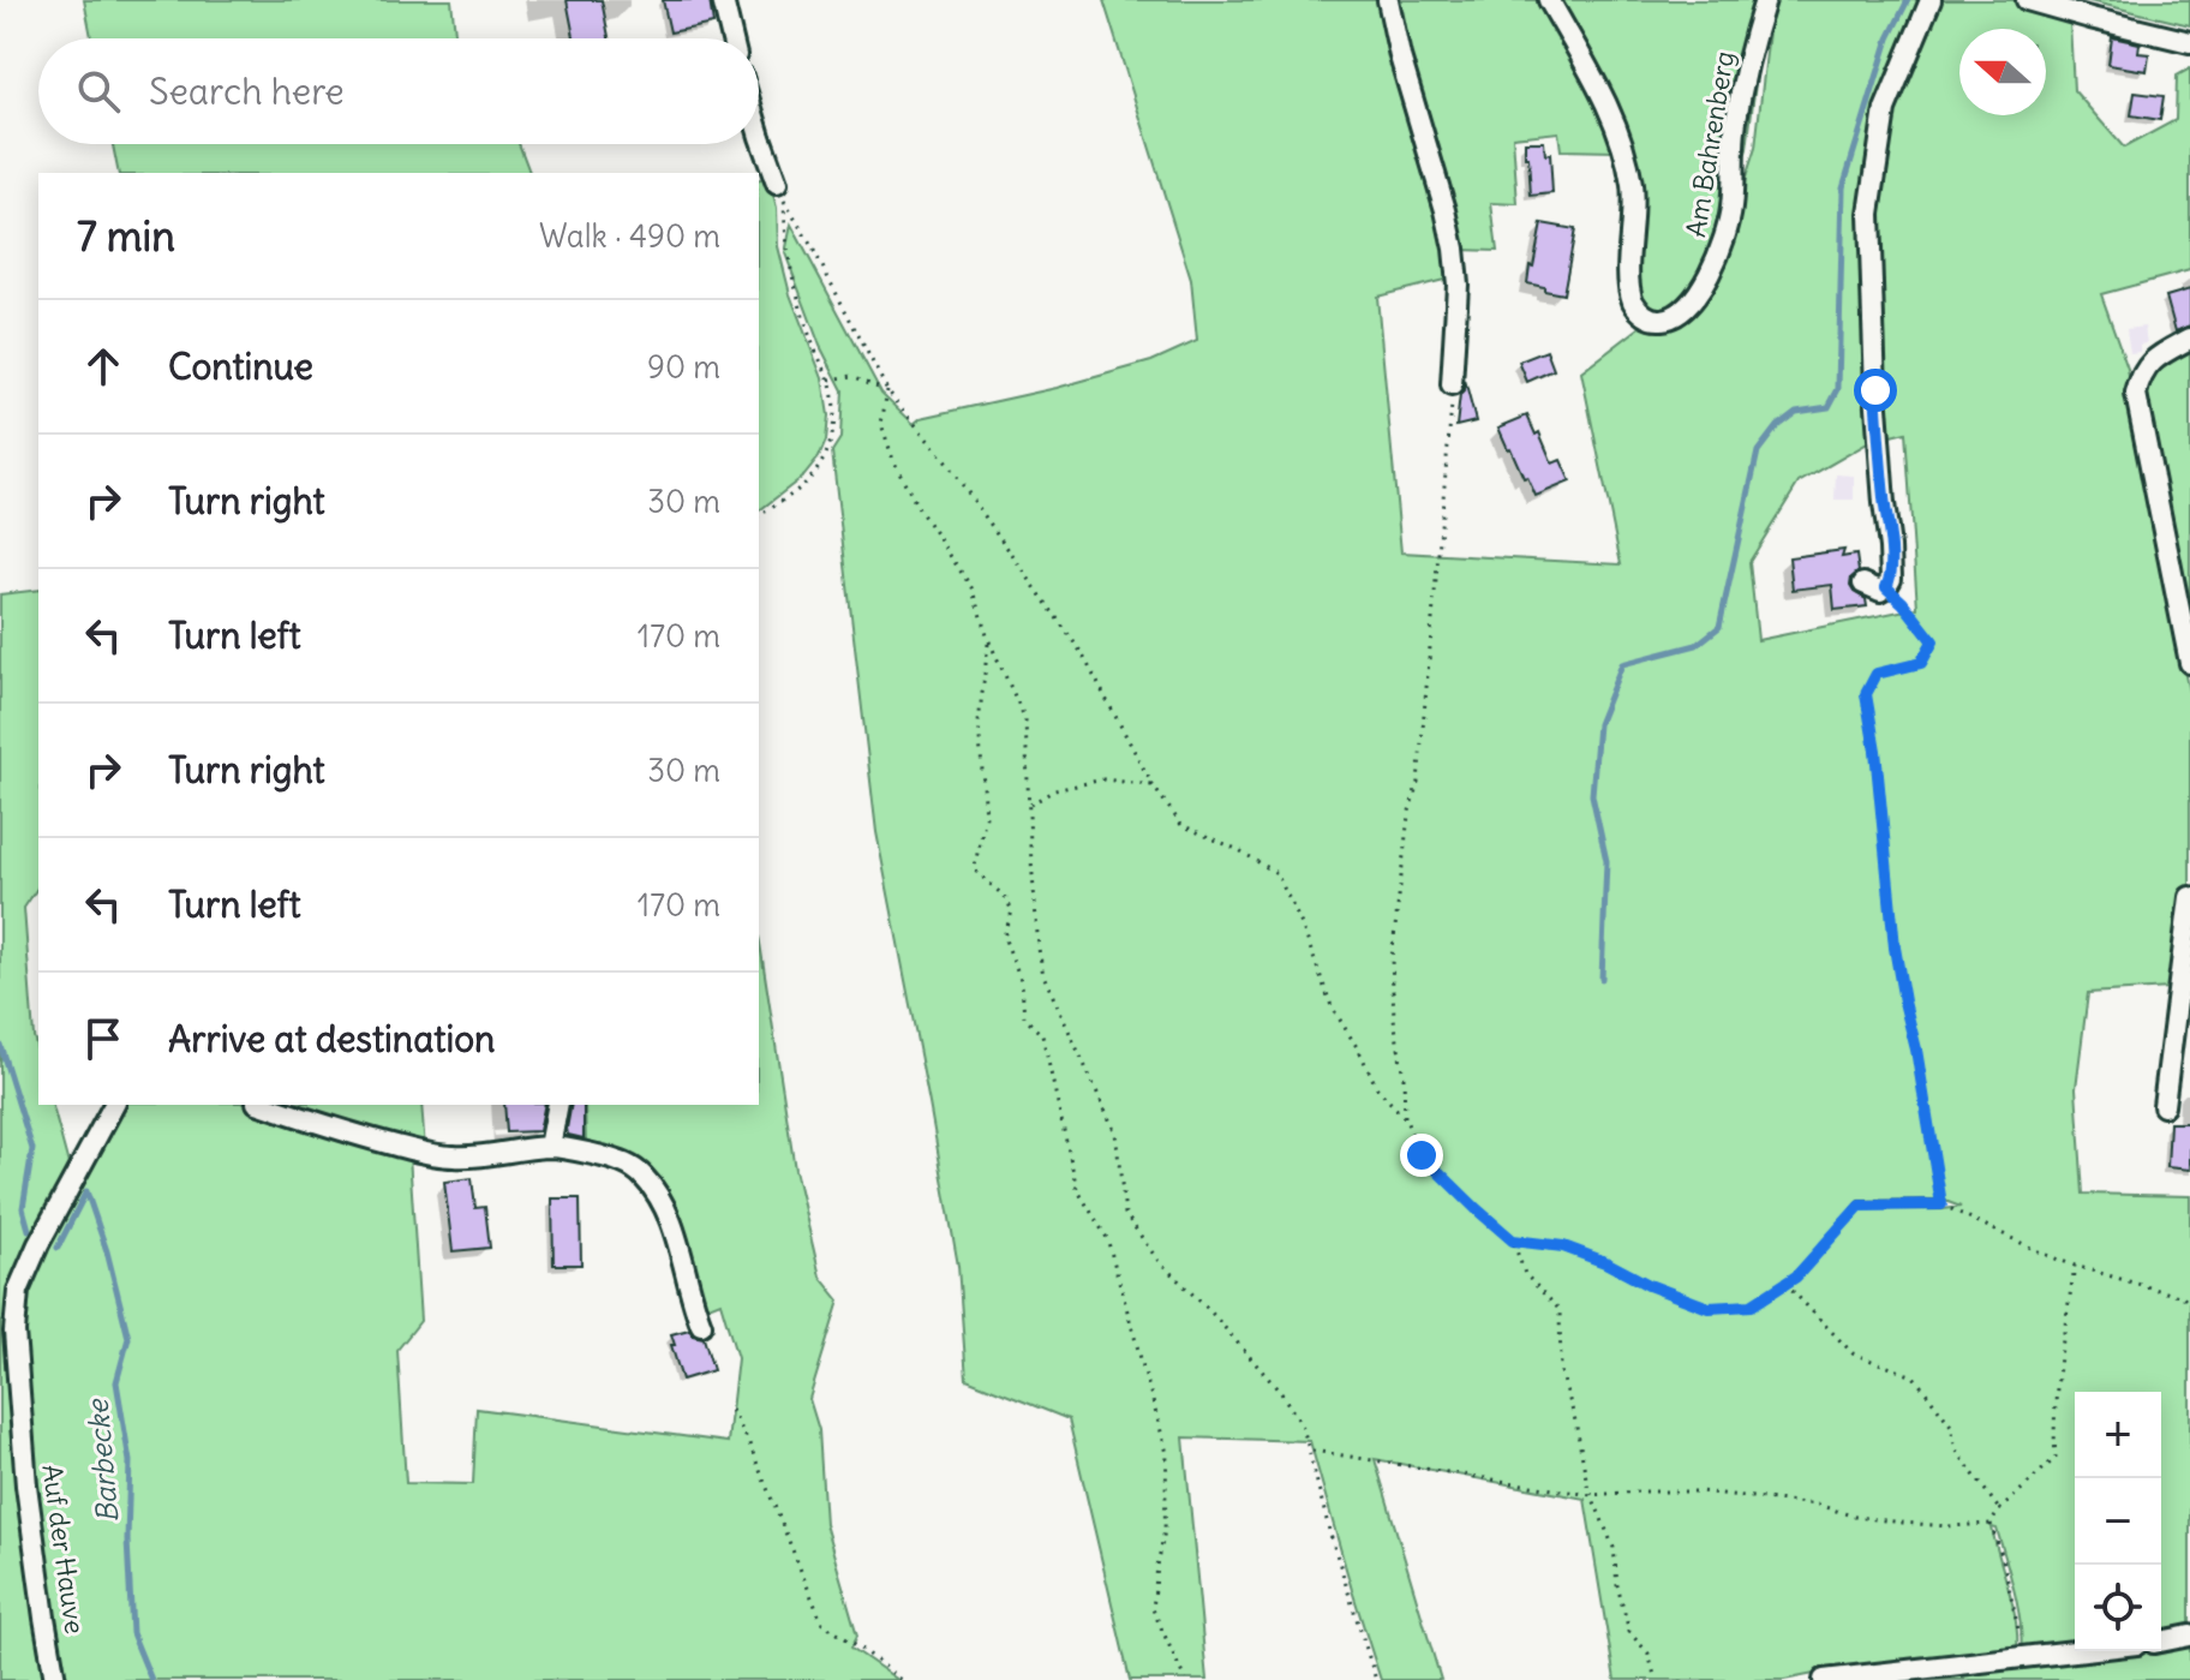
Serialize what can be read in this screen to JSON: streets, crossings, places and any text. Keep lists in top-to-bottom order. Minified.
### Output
{"streets":{"street":["Am Bahrenberg","Auf der Hauve"]},"water":["Barbecke"],"north":"left","page":{"search":"Search here","heading":["7 min","Walk · 490 m"],"list":[["Continue","90 m"],["Turn right","30 m"],["Turn left","170 m"],["Turn right","30 m"],["Turn left","170 m"],"Arrive at destination"],"map_buttons":["+","−"]}}
